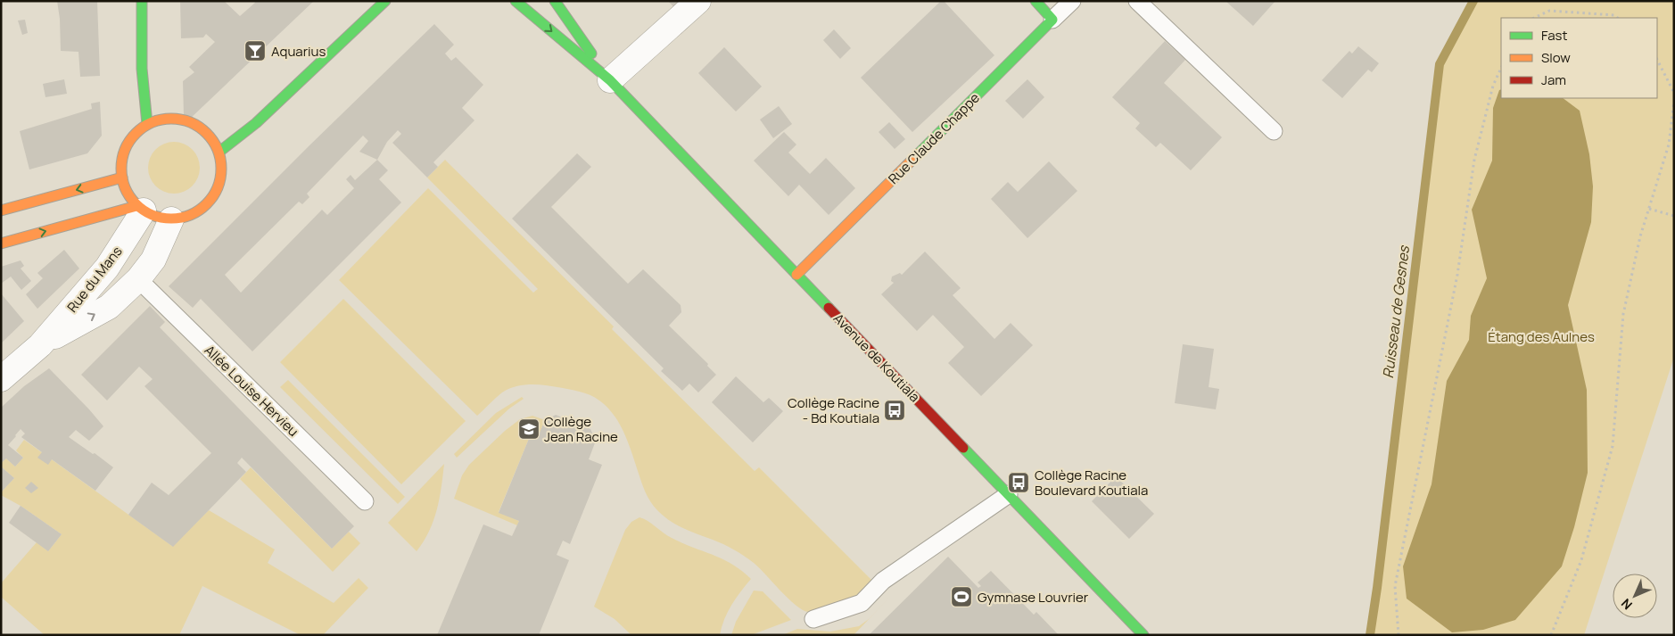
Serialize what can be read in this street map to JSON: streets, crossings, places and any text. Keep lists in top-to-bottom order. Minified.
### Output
{"streets":{"main road":["Rue Claude Chappe","Avenue de Koutiala"],"street":["Rue du Mans"],"lane":["Allée Louise Hervieu"]},"crossings":[["Rue Claude Chappe","Avenue de Koutiala"],["Rue du Mans","Allée Louise Hervieu"]],"water":["Ruisseau de Gesnes"],"parks":["Étang des Aulnes"],"places":{"bar":["Aquarius"],"bus stop":["Collège Racine - Bd Koutiala","Collège Racine Boulevard Koutiala"],"school or university":["Collège Jean Racine"],"sports":["Gymnase Louvrier"]},"legend":["Fast","Slow","Jam"],"north":"bottom left"}
